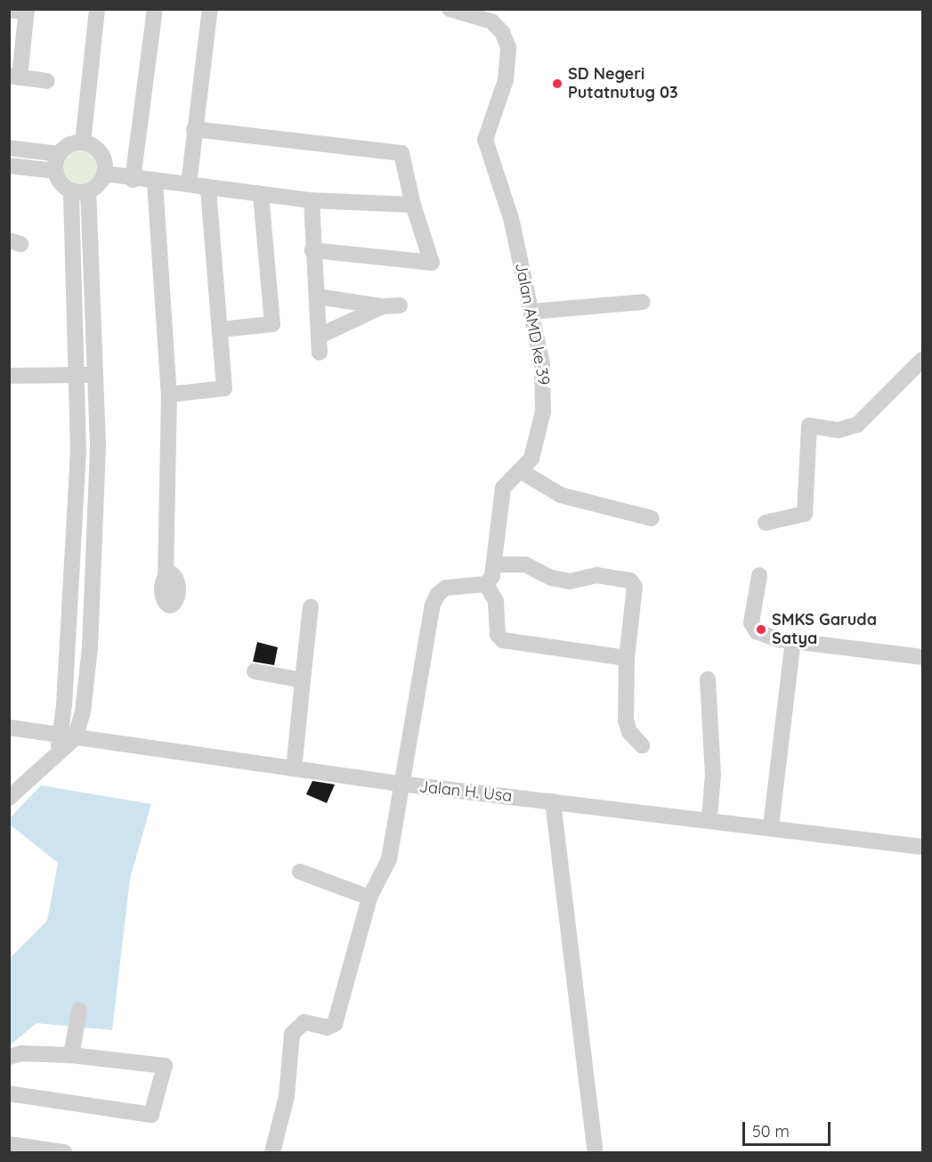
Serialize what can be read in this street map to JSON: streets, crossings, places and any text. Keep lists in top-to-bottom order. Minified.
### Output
{"streets":{"street":["Jalan AMD ke 39","Jalan H. Usa"]},"places":["SD Negeri Putatnutug 03","SMKS Garuda Satya"],"scale_bar":"50 m"}
